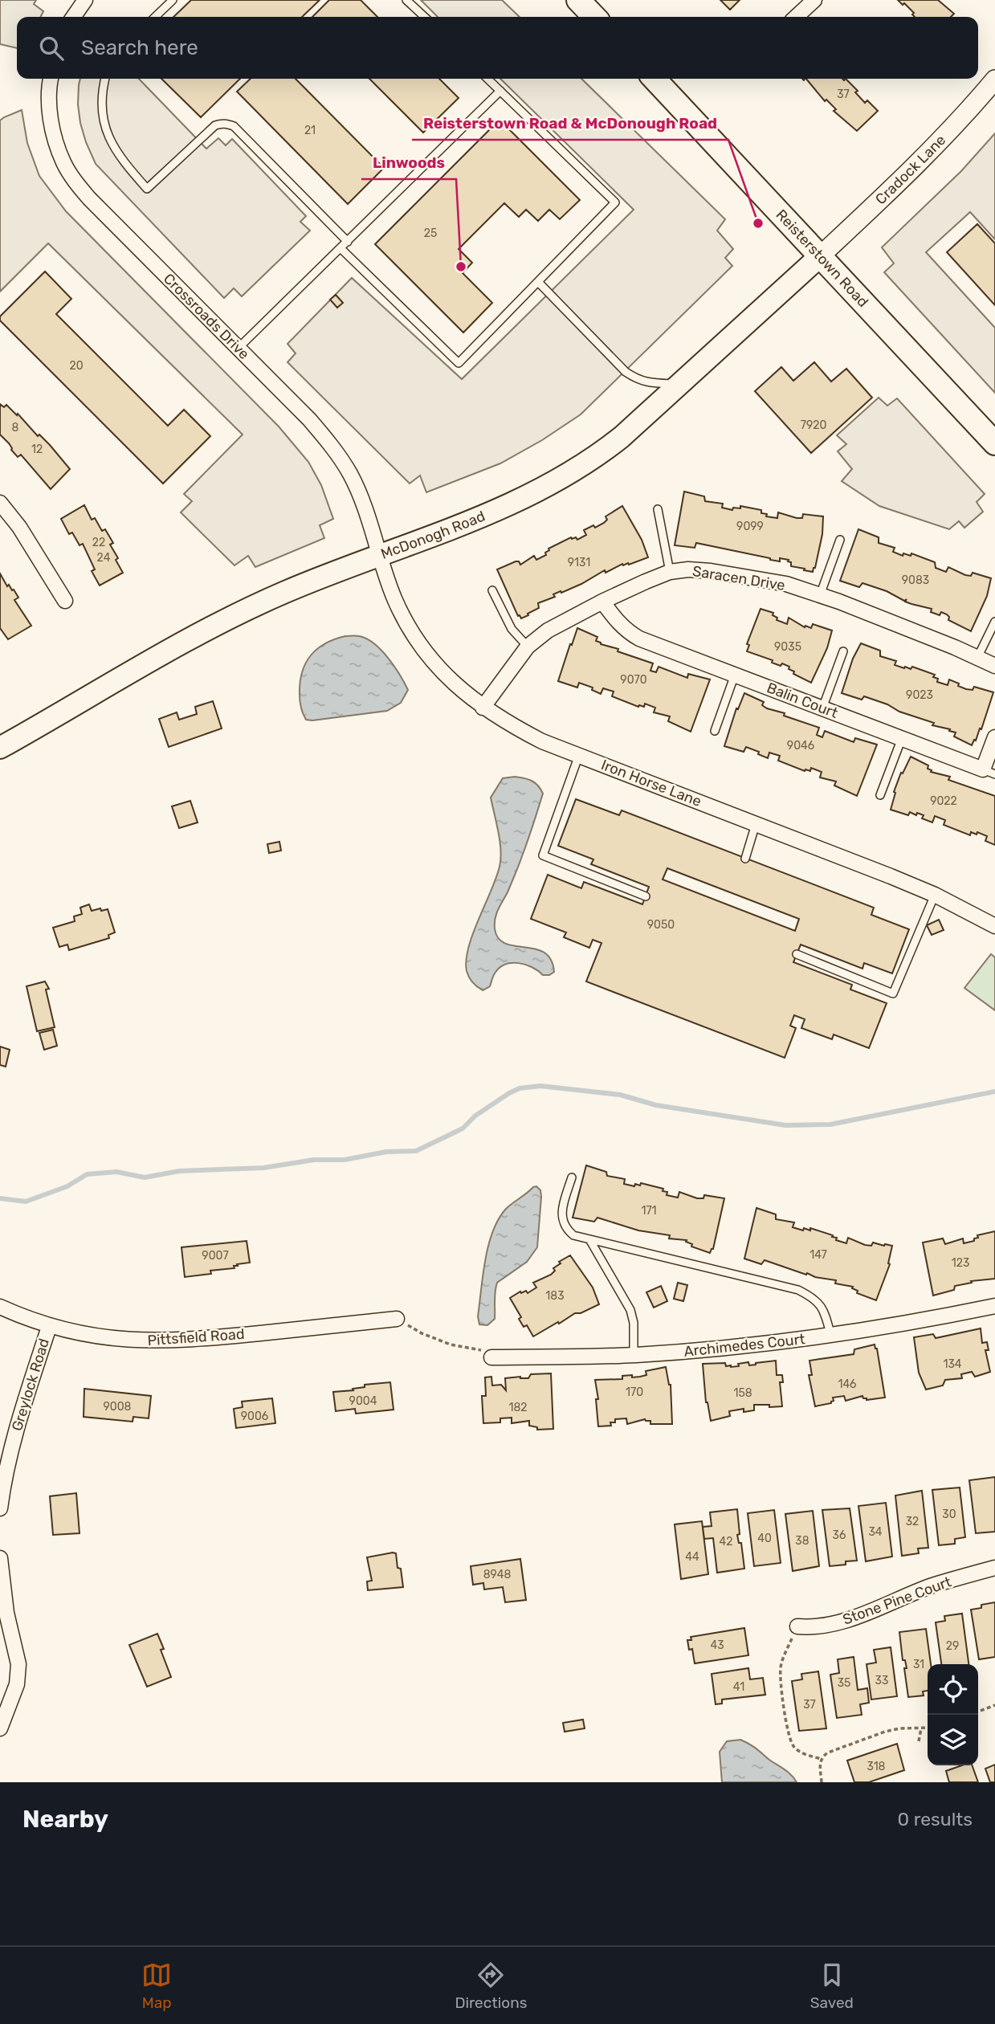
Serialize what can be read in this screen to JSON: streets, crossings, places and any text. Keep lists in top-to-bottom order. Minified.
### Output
{"streets":{"main road":["Reisterstown Road","McDonogh Road"],"street":["Cradock Lane","Crossroads Drive","Saracen Drive","Balin Court","Iron Horse Lane","Pittsfield Road","Archimedes Court","Greylock Road","Stone Pine Court"]},"crossings":[["Cradock Lane","Reisterstown Road"],["Cradock Lane","McDonogh Road"],["Reisterstown Road","McDonogh Road"],["Crossroads Drive","McDonogh Road"],["Crossroads Drive","Iron Horse Lane"],["McDonogh Road","Iron Horse Lane"],["Saracen Drive","Balin Court"],["Saracen Drive","Iron Horse Lane"],["Pittsfield Road","Greylock Road"]],"places":["Reisterstown Road & McDonough Road","Linwoods"],"house_numbers":["37","21","25","20","7920","8","12","9099","22","24","9131","9083","9035","9070","9023","9046","9022","9050","171","147","9007","123","183","134","146","170","158","9004","9008","182","9006","30","32","34","36","40","38","42","44","8948","43","29","31","33","35","41","37","318"],"page":{"search":"Search here","heading":["Nearby","0 results"],"nav":["Map","Directions","Saved"]}}
